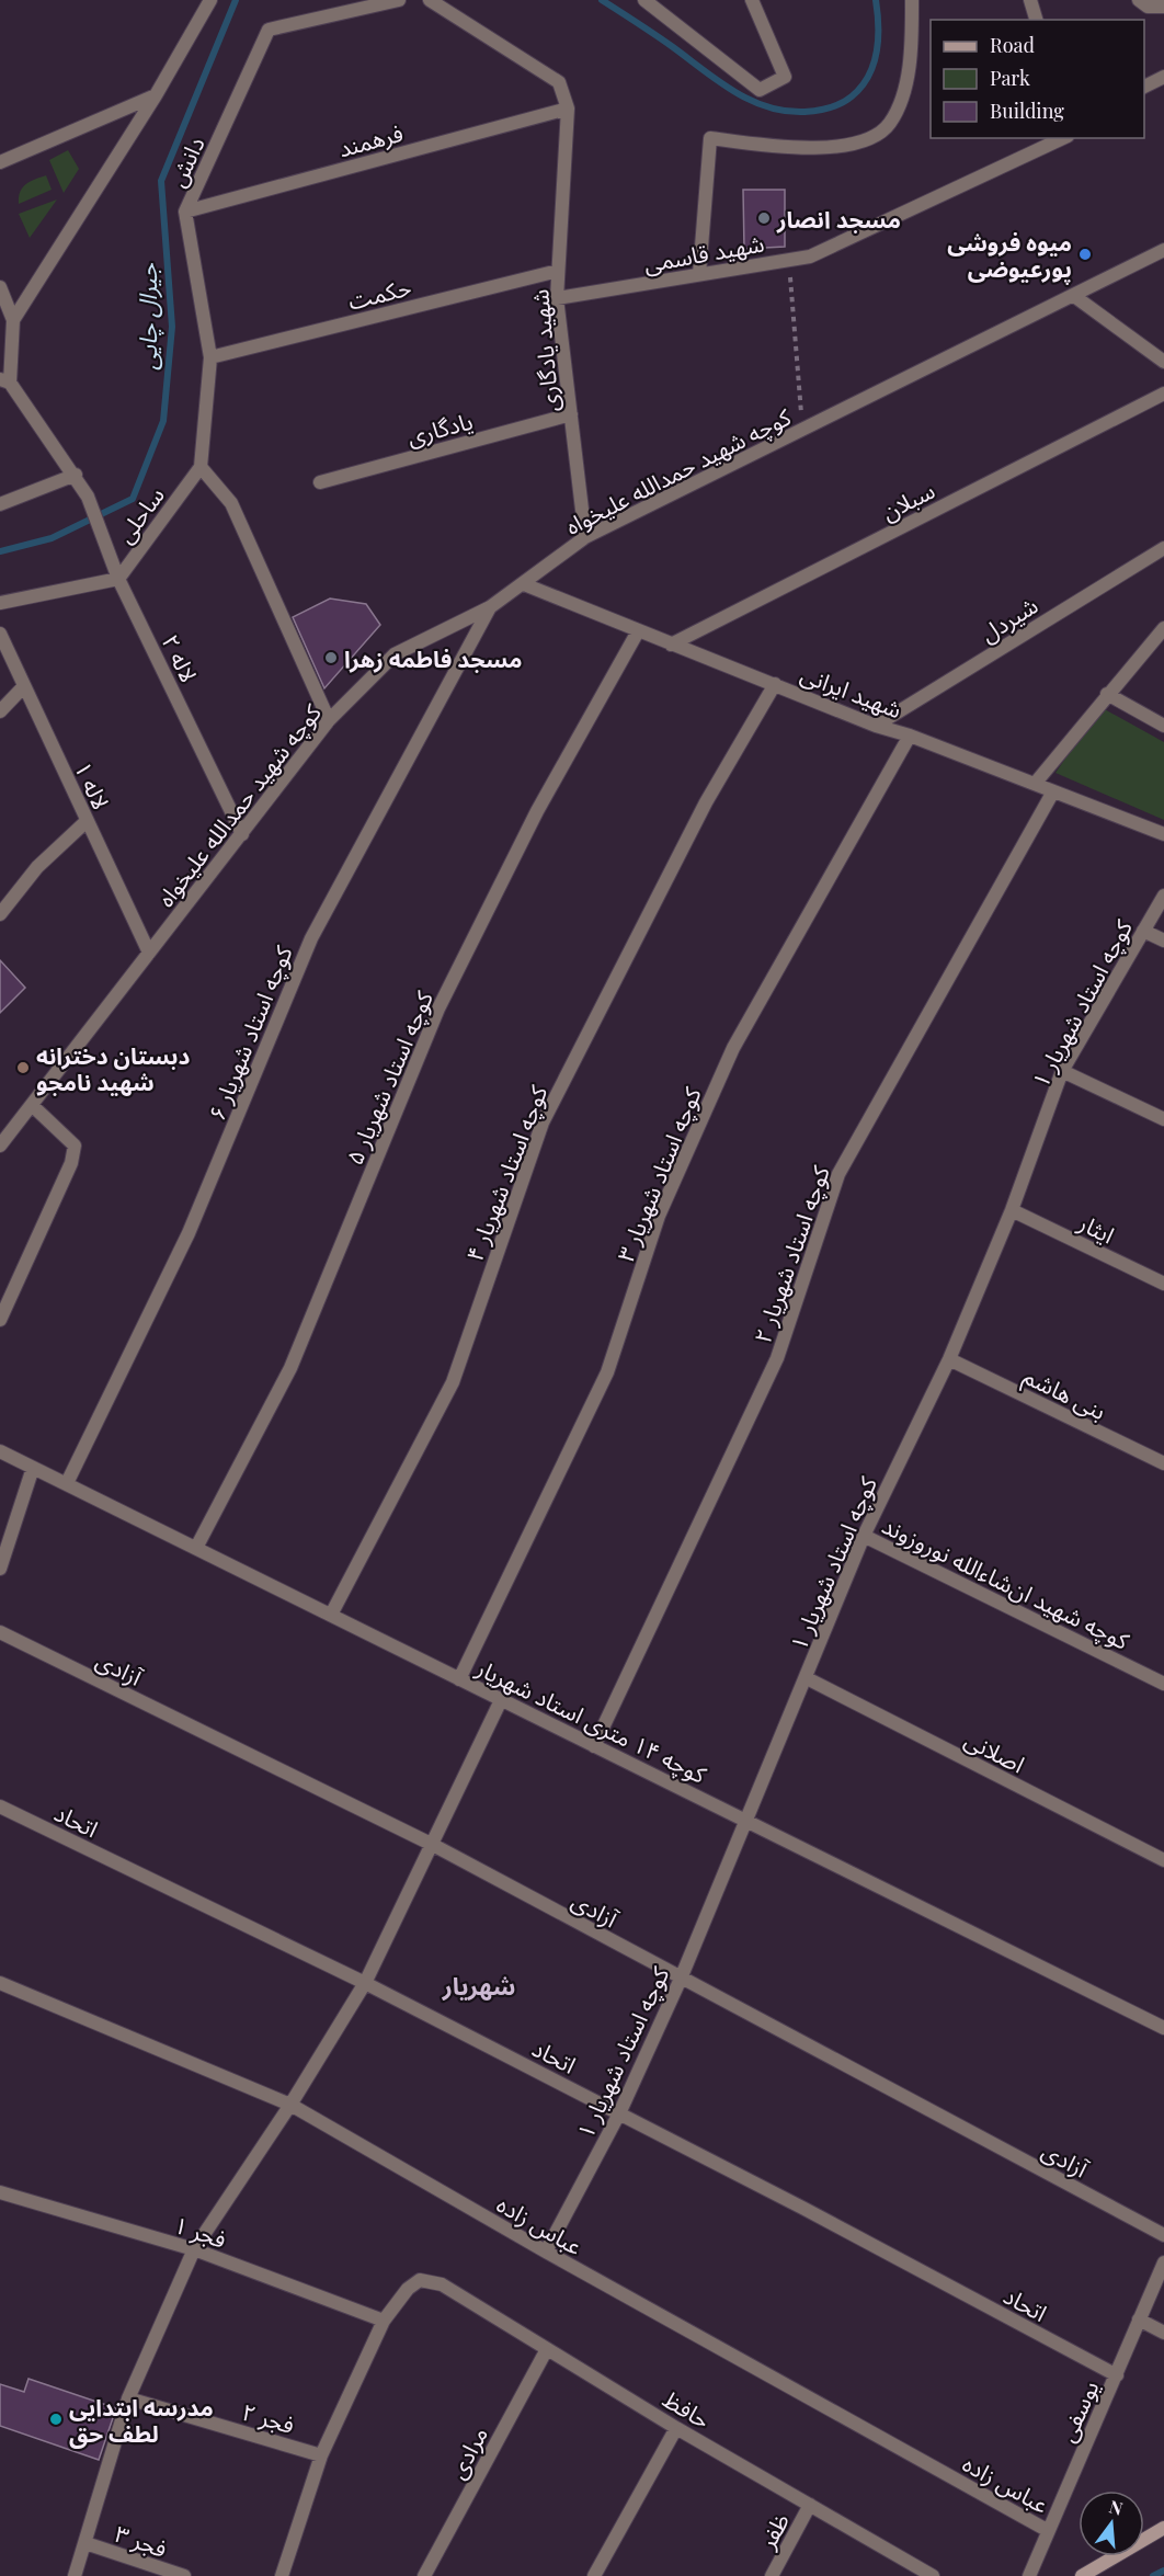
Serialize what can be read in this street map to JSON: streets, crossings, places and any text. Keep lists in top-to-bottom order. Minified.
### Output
{"streets":{"street":["فرهمند","دانش","شهید قاسمی","حکمت","شهید یادگاری","یادگاری","کوچه شهید حمدالله علیخواه","سبلان","ساحلی","شیردل","لاله ۲","شهید ایرانی","لاله ۱","کوچه استاد شهریار ۱","کوچه استاد شهریار ۶","کوچه استاد شهریار ۵","کوچه استاد شهریار ۴","کوچه استاد شهریار ۳","ایثار","کوچه استاد شهریار ۲","بنی هاشم","کوچه شهید ان‌شاءالله نوروزوند","آزادی","کوچه ۱۴ متری استاد شهریار","اصلانی","اتحاد","عباس زاده","فجر ۱","حافظ","یوسفی","فجر ۲","مرادی","ظفر","فجر ۳"]},"crossings":[["فرهمند","دانش"],["فرهمند","شهید یادگاری"],["دانش","حکمت"],["شهید قاسمی","شهید یادگاری"],["حکمت","شهید یادگاری"],["شهید یادگاری","یادگاری"],["شهید یادگاری","کوچه شهید حمدالله علیخواه"],["کوچه شهید حمدالله علیخواه","لاله ۲"],["کوچه شهید حمدالله علیخواه","شهید ایرانی"],["کوچه شهید حمدالله علیخواه","لاله ۱"],["کوچه شهید حمدالله علیخواه","کوچه استاد شهریار ۶"],["سبلان","شهید ایرانی"],["ساحلی","لاله ۲"],["شیردل","شهید ایرانی"],["شهید ایرانی","کوچه استاد شهریار ۵"],["شهید ایرانی","کوچه استاد شهریار ۴"],["شهید ایرانی","کوچه استاد شهریار ۳"],["شهید ایرانی","کوچه استاد شهریار ۲"],["کوچه استاد شهریار ۱","ایثار"],["کوچه استاد شهریار ۱","بنی هاشم"],["کوچه استاد شهریار ۱","کوچه شهید ان‌شاءالله نوروزوند"],["کوچه استاد شهریار ۱","آزادی"],["کوچه استاد شهریار ۱","کوچه ۱۴ متری استاد شهریار"],["کوچه استاد شهریار ۱","اصلانی"],["کوچه استاد شهریار ۱","اتحاد"],["کوچه استاد شهریار ۱","عباس زاده"],["کوچه استاد شهریار ۶","کوچه ۱۴ متری استاد شهریار"],["کوچه استاد شهریار ۵","کوچه ۱۴ متری استاد شهریار"],["کوچه استاد شهریار ۴","کوچه ۱۴ متری استاد شهریار"],["کوچه استاد شهریار ۳","کوچه ۱۴ متری استاد شهریار"],["کوچه استاد شهریار ۲","کوچه ۱۴ متری استاد شهریار"],["اتحاد","یوسفی"],["عباس زاده","یوسفی"],["فجر ۱","حافظ"],["حافظ","مرادی"],["حافظ","ظفر"]],"districts":["شهریار"],"water":["جیرال چایی"],"places":["مسجد انصار","میوه فروشی پورعیوضی","مسجد فاطمه زهرا","دبستان دخترانه شهید نامجو","مدرسه ابتدایی لطف حق"],"legend":["Road","Park","Building"],"north":"top"}
